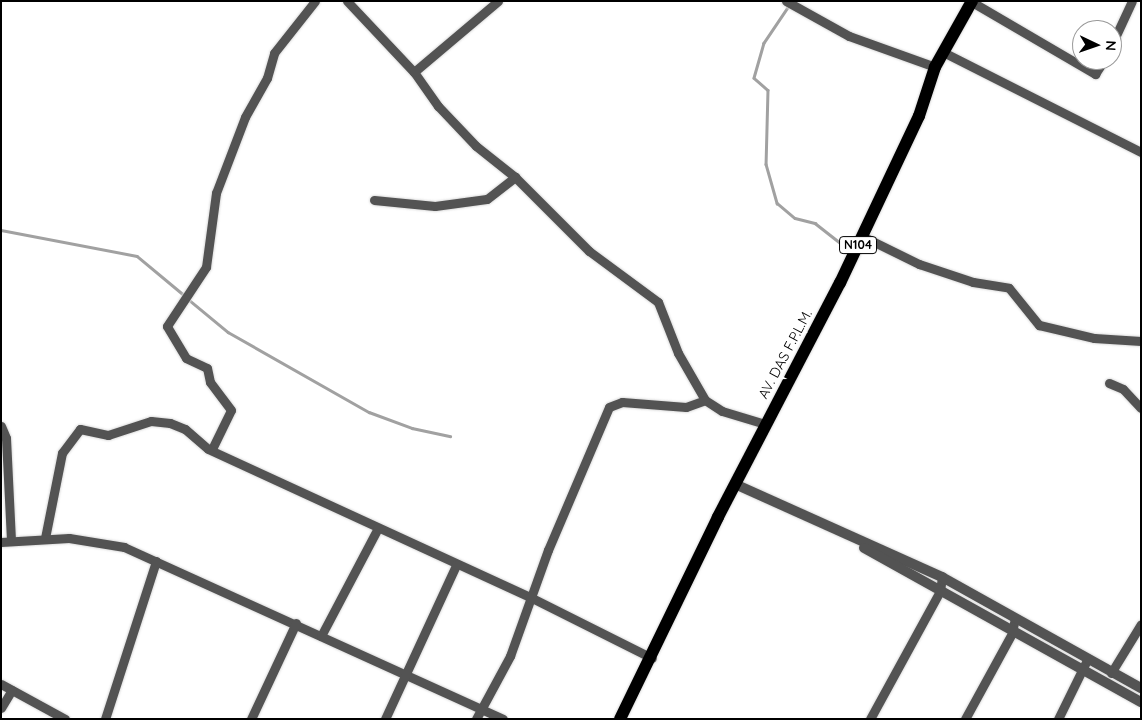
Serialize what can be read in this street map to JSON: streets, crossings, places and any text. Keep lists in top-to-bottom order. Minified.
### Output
{"streets":{"main road":["N104","AV. DAS F.P.L.M."]},"north":"right"}
